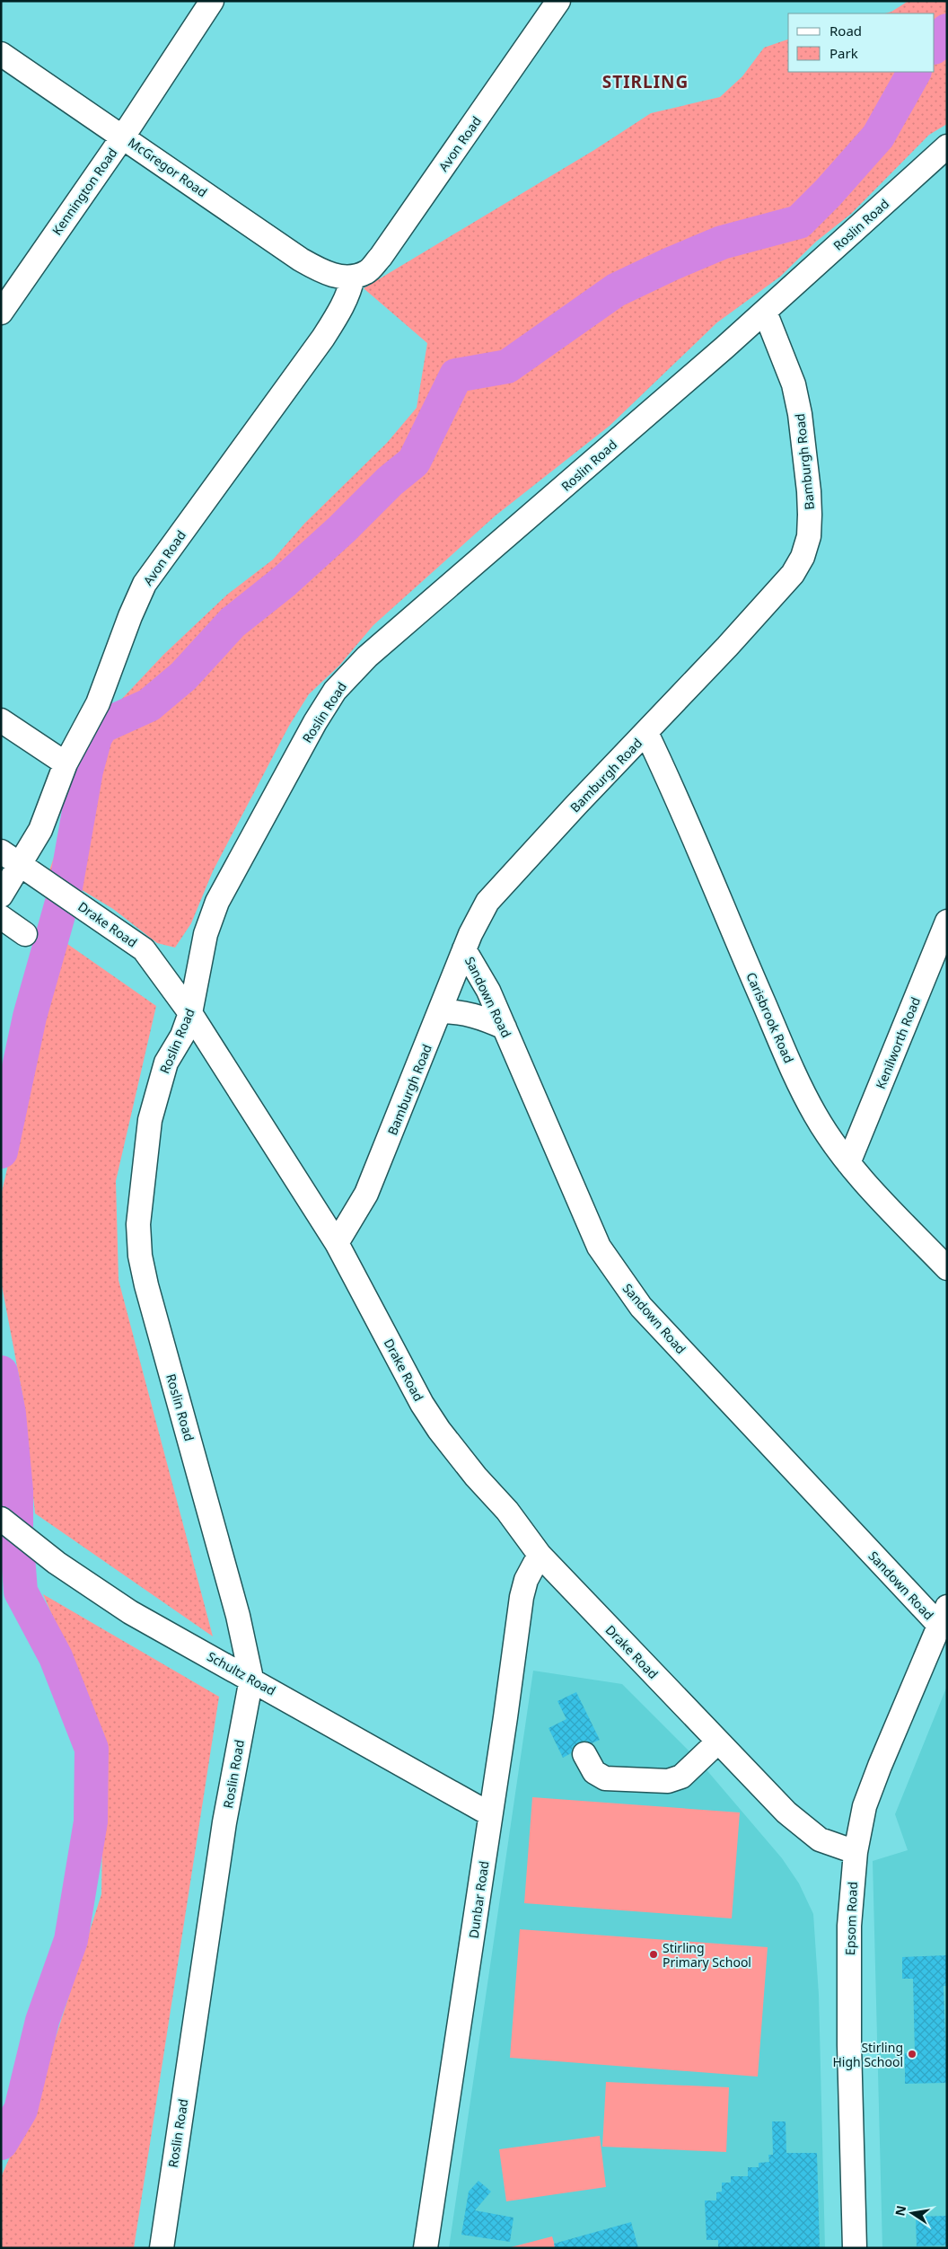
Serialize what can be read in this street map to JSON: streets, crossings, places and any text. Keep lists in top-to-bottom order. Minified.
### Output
{"streets":{"street":["Avon Road","McGregor Road","Kennington Road","Roslin Road","Bamburgh Road","Drake Road","Sandown Road","Carisbrook Road","Kenilworth Road","Schultz Road","Dunbar Road","Epsom Road"]},"crossings":[["Avon Road","McGregor Road"],["Avon Road","Drake Road"],["McGregor Road","Kennington Road"],["Roslin Road","Bamburgh Road"],["Roslin Road","Drake Road"],["Roslin Road","Schultz Road"],["Bamburgh Road","Drake Road"],["Bamburgh Road","Sandown Road"],["Bamburgh Road","Carisbrook Road"],["Drake Road","Dunbar Road"],["Drake Road","Epsom Road"],["Sandown Road","Epsom Road"],["Carisbrook Road","Kenilworth Road"],["Schultz Road","Dunbar Road"]],"districts":["STIRLING"],"places":["Stirling Primary School","Stirling High School"],"legend":["Road","Park"],"north":"left"}
